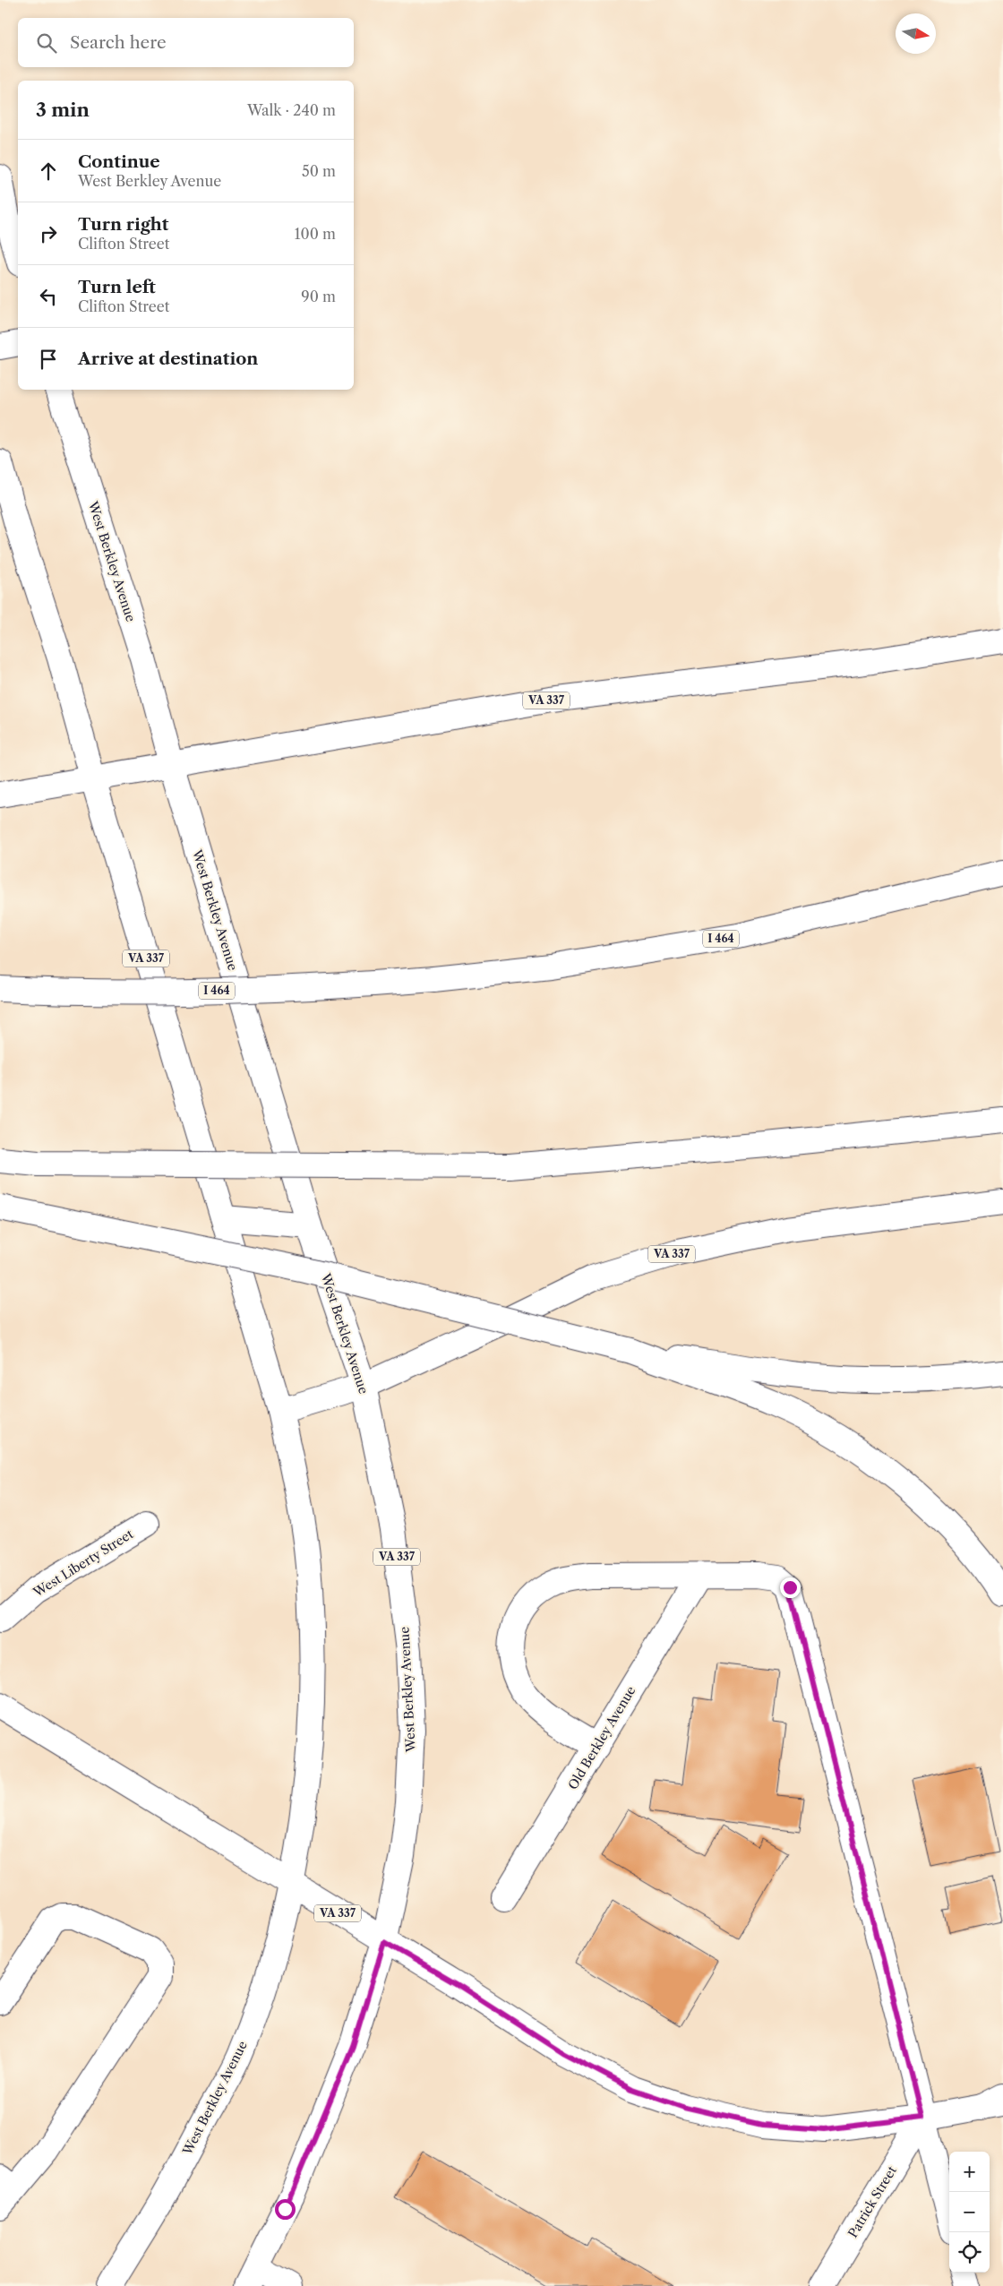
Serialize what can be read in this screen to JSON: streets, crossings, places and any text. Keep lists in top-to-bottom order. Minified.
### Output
{"streets":{"main road":["West Berkley Avenue","VA 337","I 464","West Liberty Street","Old Berkley Avenue","Patrick Street"]},"crossings":[["West Berkley Avenue","VA 337"]],"north":"right","page":{"search":"Search here","heading":["3 min","Walk · 240 m"],"list":[["Continue","West Berkley Avenue","50 m"],["Turn right","Clifton Street","100 m"],["Turn left","Clifton Street","90 m"],"Arrive at destination"],"map_buttons":["+","−"]}}
